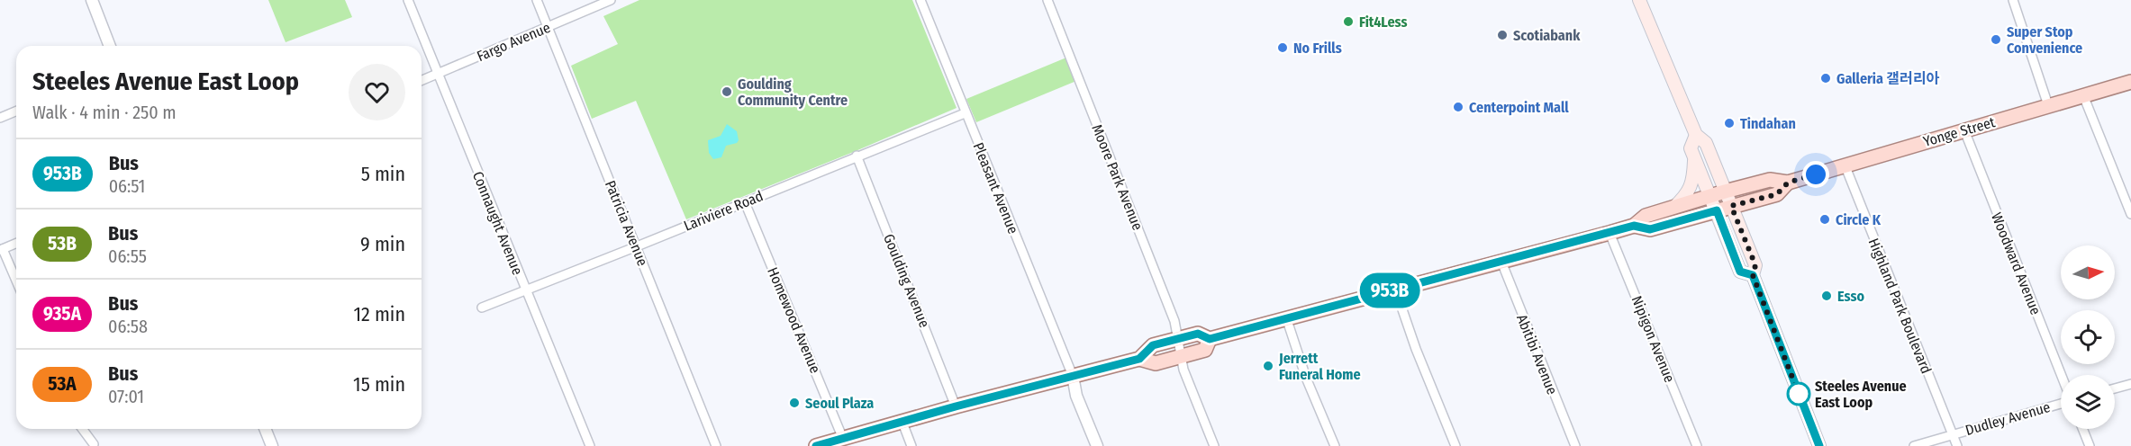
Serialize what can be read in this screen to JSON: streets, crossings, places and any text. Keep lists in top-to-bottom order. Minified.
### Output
{"streets":{"main road":["Yonge Street"],"street":["Fargo Avenue","Moore Park Avenue","Pleasant Avenue","Lariviere Road","Connaught Avenue","Patricia Avenue","Woodward Avenue","Goulding Avenue","Highland Park Boulevard","Homewood Avenue","Nipigon Avenue","Abitibi Avenue","Dudley Avenue"]},"crossings":[["Fargo Avenue","Connaught Avenue"],["Fargo Avenue","Patricia Avenue"],["Yonge Street","Moore Park Avenue"],["Yonge Street","Pleasant Avenue"],["Yonge Street","Woodward Avenue"],["Yonge Street","Goulding Avenue"],["Yonge Street","Highland Park Boulevard"],["Yonge Street","Homewood Avenue"],["Yonge Street","Nipigon Avenue"],["Yonge Street","Abitibi Avenue"],["Pleasant Avenue","Lariviere Road"],["Lariviere Road","Connaught Avenue"],["Lariviere Road","Patricia Avenue"],["Lariviere Road","Goulding Avenue"],["Lariviere Road","Homewood Avenue"],["Highland Park Boulevard","Dudley Avenue"]],"places":["Fit4Less","Scotiabank","Super Stop Convenience","No Frills","Galleria 갤러리아","Goulding Community Centre","Centerpoint Mall","Tindahan","Circle K","Esso","Jerrett Funeral Home","Steeles Avenue East Loop","Seoul Plaza"],"lines":["bus line 953B"],"north":"right","page":{"on_map":"953B","heading":["Steeles Avenue East Loop","Walk · 4 min · 250 m"],"list":[{"mark":"953B","name":"Bus","note":"06:51","value":"5 min"},{"mark":"53B","name":"Bus","note":"06:55","value":"9 min"},{"mark":"935A","name":"Bus","note":"06:58","value":"12 min"},{"mark":"53A","name":"Bus","note":"07:01","value":"15 min"}]}}
